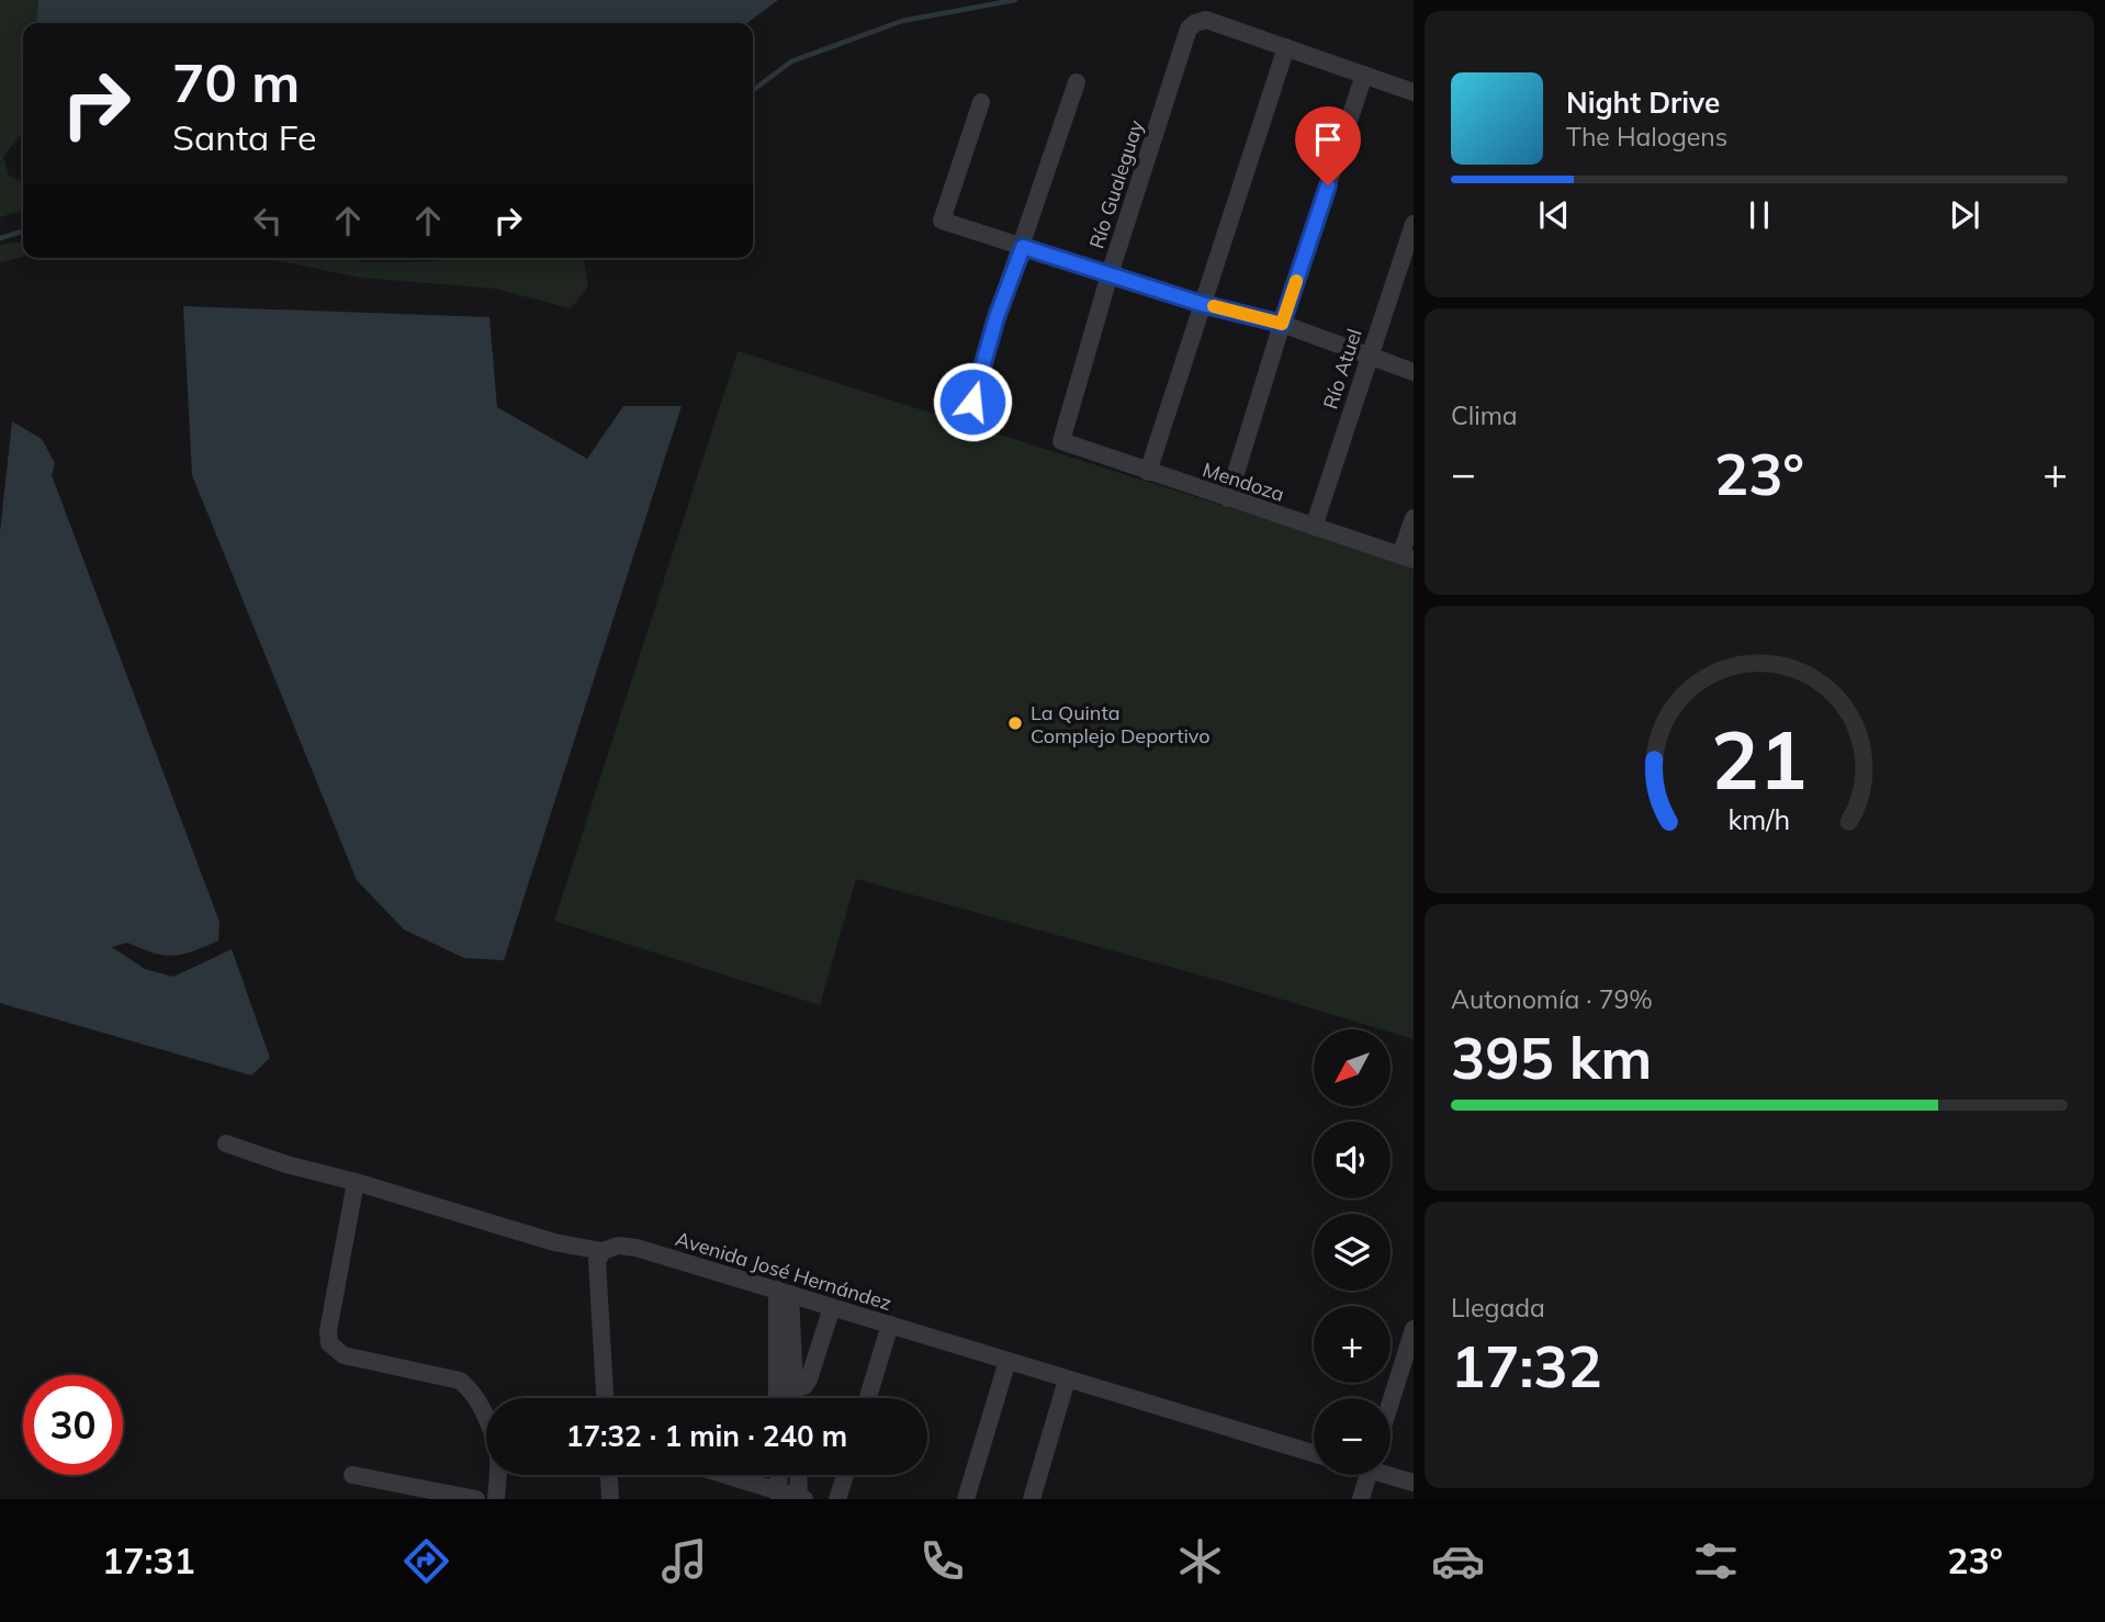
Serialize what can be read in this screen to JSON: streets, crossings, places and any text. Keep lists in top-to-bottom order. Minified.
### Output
{"streets":{"street":["Río Gualeguay","Río Atuel","Mendoza","Avenida José Hernández"]},"crossings":[["Río Gualeguay","Mendoza"],["Río Atuel","Mendoza"]],"places":["La Quinta Complejo Deportivo"],"north":"bottom left","page":{"turn":["70 m","Santa Fe"],"song":["Night Drive","The Halogens"],"tile":["Clima",["Autonomía · 79%","395 km"],["Llegada","17:32"]],"heat":["−","23°","+"],"map_buttons":["+","−"],"limit":"30","trip":"17:32 · 1 min · 240 m","tabs":["17:31","23°"],"gauge":["21","km/h"]}}
